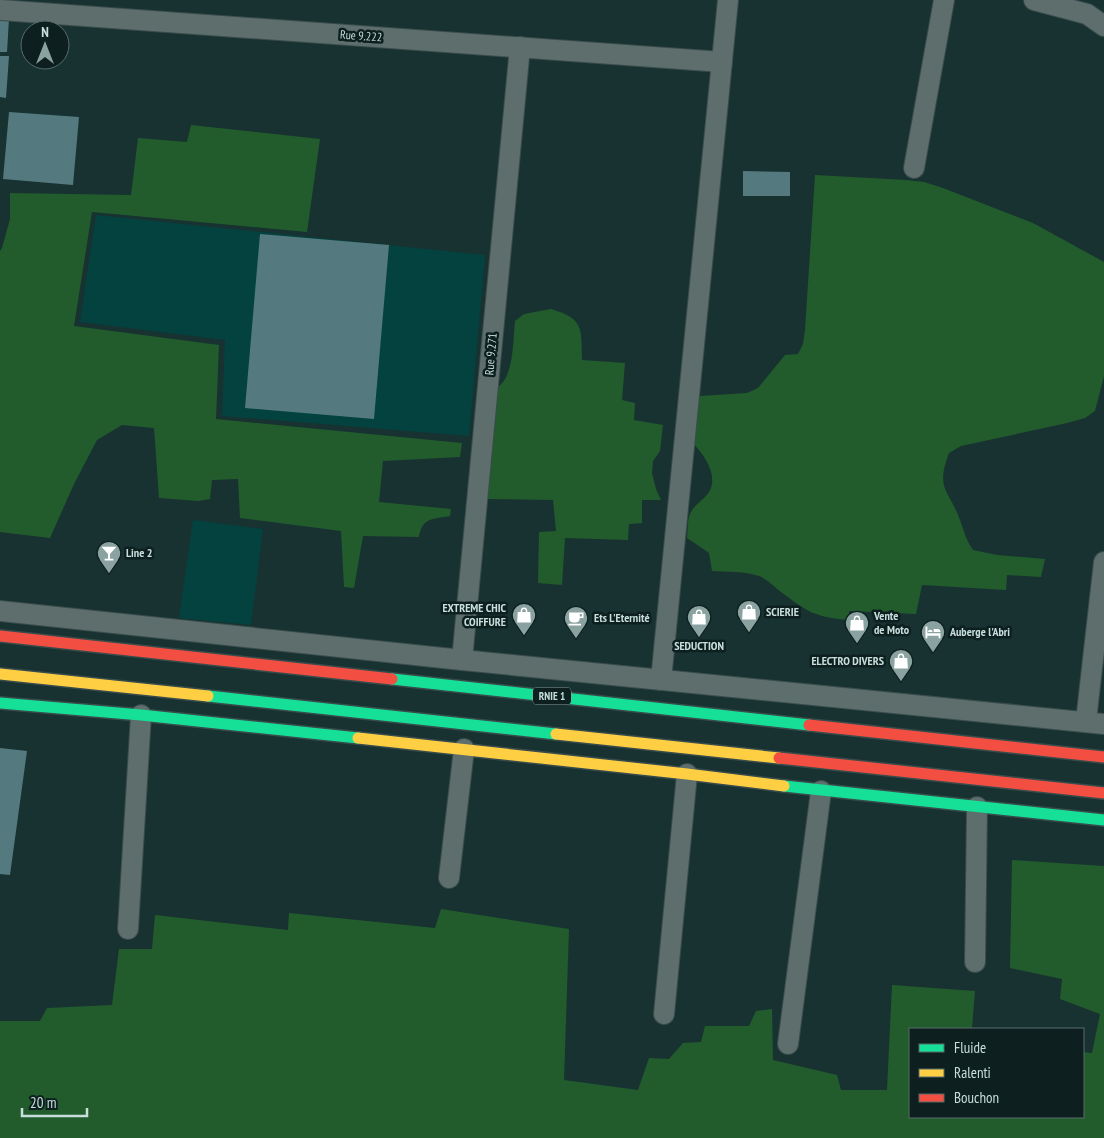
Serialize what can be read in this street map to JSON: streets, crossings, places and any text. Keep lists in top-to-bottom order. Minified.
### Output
{"streets":{"main road":["RNIE 1"],"street":["Rue 9.222","Rue 9.271"]},"crossings":[["Rue 9.222","Rue 9.271"]],"places":{"bar":["Line 2"],"shop":["SCIERIE","EXTREME CHIC COIFFURE","SEDUCTION","Vente de Moto","ELECTRO DIVERS"],"cafe":["Ets L'Eternité"],"hotel":["Auberge l'Abri"]},"legend":["Fluide","Ralenti","Bouchon"],"scale_bar":"20 m","north":"top"}
